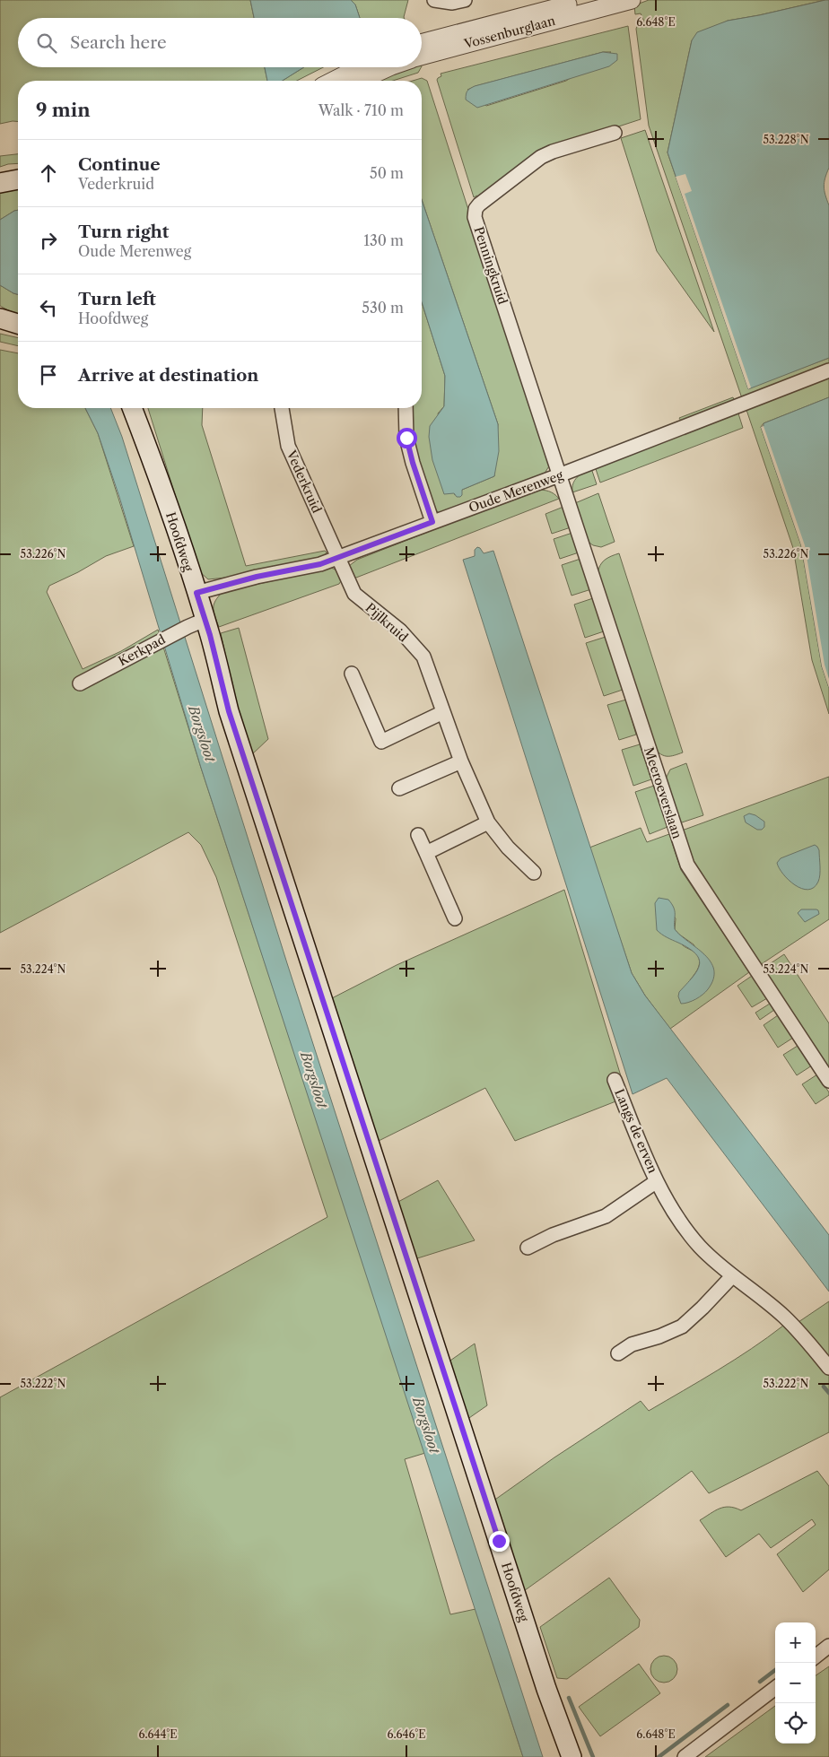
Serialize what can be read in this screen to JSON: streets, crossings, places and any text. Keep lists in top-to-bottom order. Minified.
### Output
{"streets":{"main road":["Hoofdweg"],"street":["Vossenburglaan","Penningkruid","Vederkruid","Oude Merenweg","Pijlkruid","Kerkpad","Meeroeverslaan","Langs de erven"]},"crossings":[["Penningkruid","Oude Merenweg"],["Penningkruid","Meeroeverslaan"],["Vederkruid","Oude Merenweg"],["Vederkruid","Pijlkruid"],["Oude Merenweg","Hoofdweg"],["Oude Merenweg","Meeroeverslaan"],["Hoofdweg","Kerkpad"]],"water":["Borgsloot"],"page":{"search":"Search here","heading":["9 min","Walk · 710 m"],"list":[["Continue","Vederkruid","50 m"],["Turn right","Oude Merenweg","130 m"],["Turn left","Hoofdweg","530 m"],"Arrive at destination"],"map_buttons":["+","−"]},"coordinates":["6.648°E","53.228°N","53.226°N","53.224°N","53.222°N","6.644°E","6.646°E"]}
